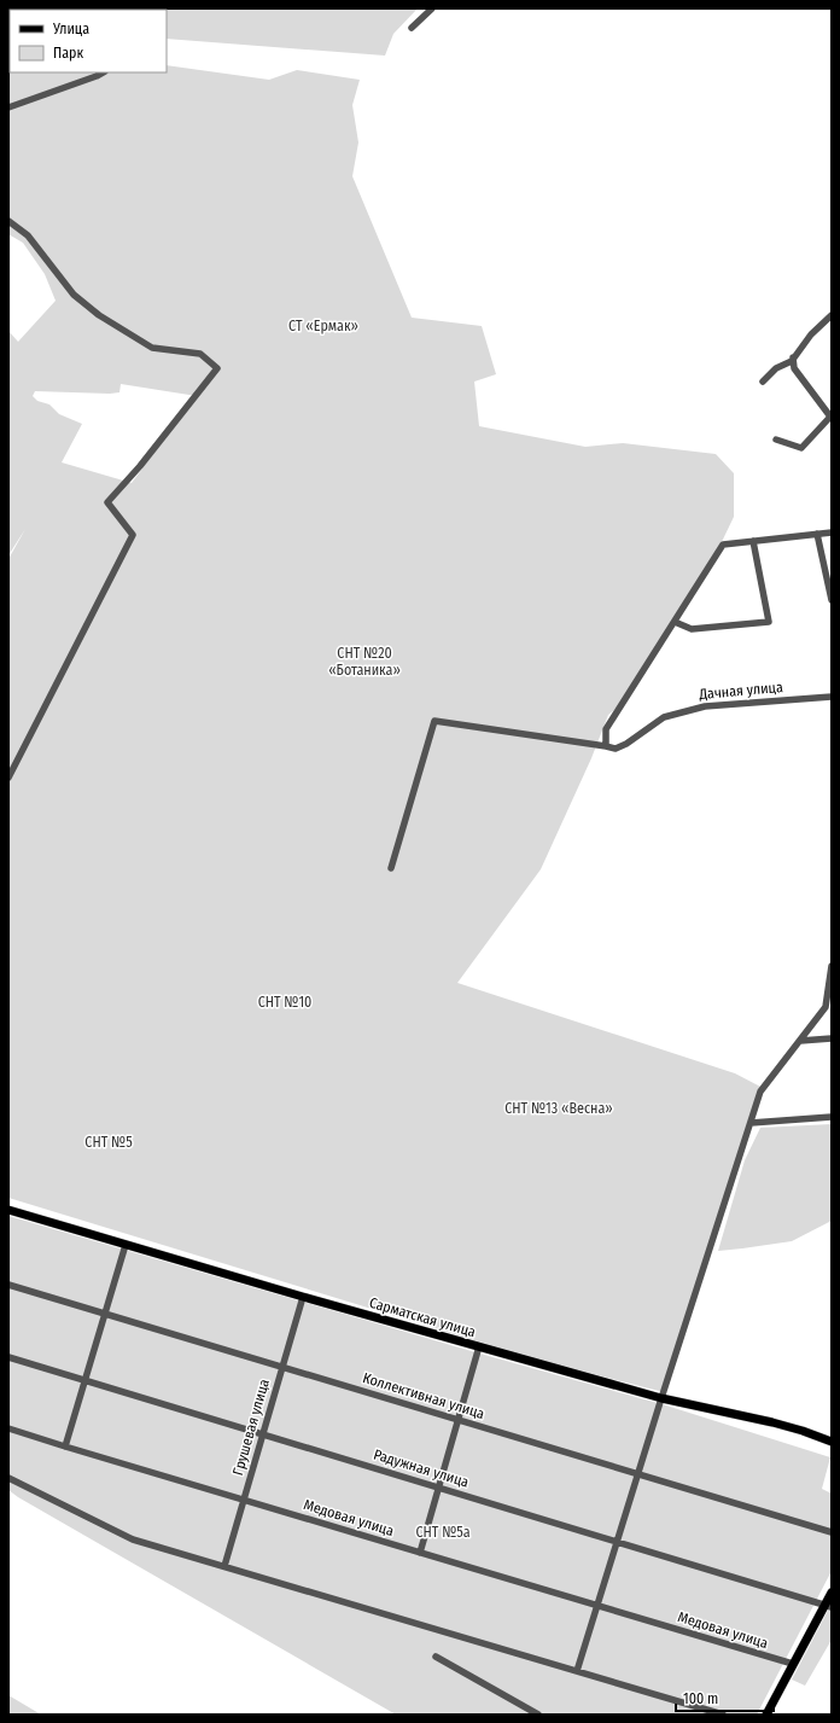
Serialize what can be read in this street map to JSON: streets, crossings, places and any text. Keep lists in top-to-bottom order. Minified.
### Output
{"streets":{"main road":["Сарматская улица"],"street":["Дачная улица","Коллективная улица","Грушевая улица","Радужная улица","Медовая улица"]},"crossings":[["Сарматская улица","Грушевая улица"],["Коллективная улица","Грушевая улица"],["Грушевая улица","Радужная улица"],["Грушевая улица","Медовая улица"]],"parks":["СТ «Ермак»","СНТ №20 «Ботаника»","СНТ №10","СНТ №13 «Весна»","СНТ №5","СНТ №5а"],"legend":["Улица","Парк"],"scale_bar":"100 m"}
